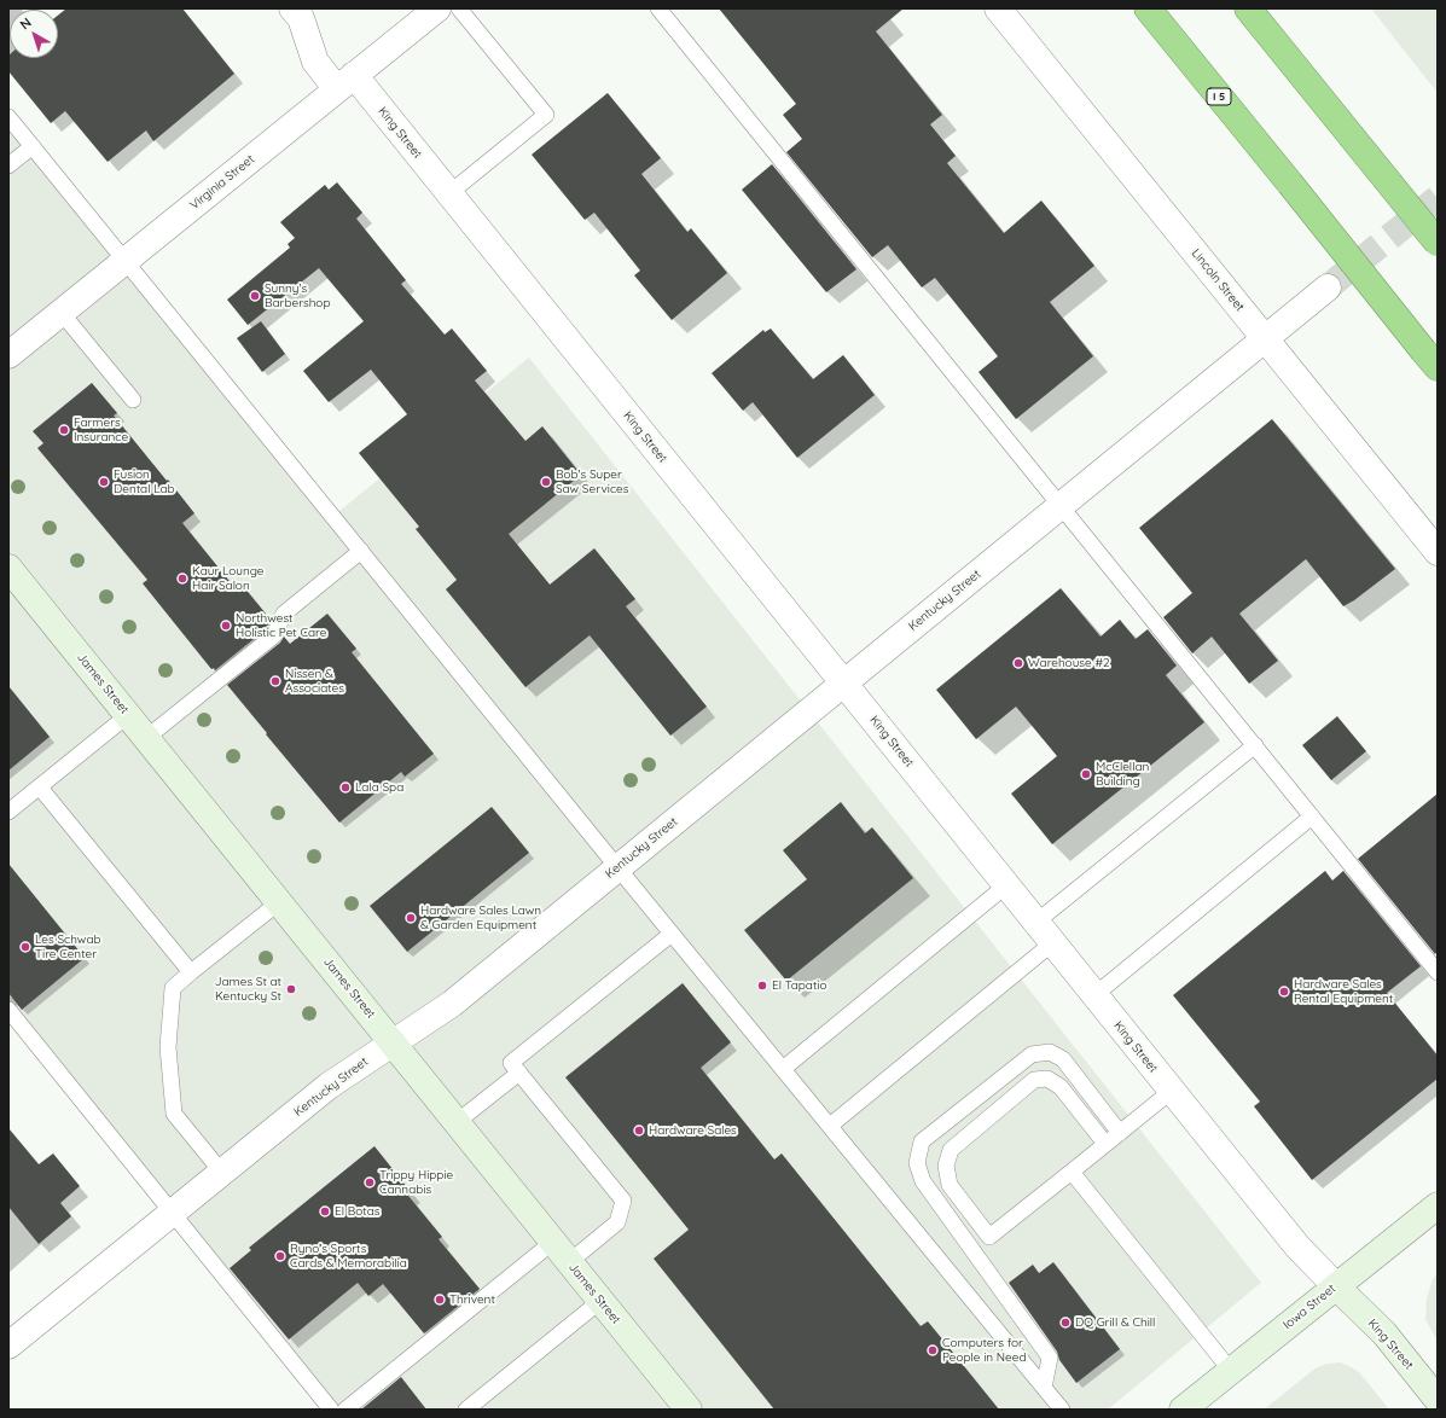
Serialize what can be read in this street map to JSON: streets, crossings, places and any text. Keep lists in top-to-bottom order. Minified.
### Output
{"streets":{"highway":["I 5"],"main road":["King Street","James Street","Iowa Street"],"street":["Virginia Street","Lincoln Street","Kentucky Street"]},"crossings":[["King Street","Virginia Street"],["King Street","Kentucky Street"],["King Street","Iowa Street"],["Lincoln Street","Kentucky Street"],["Kentucky Street","James Street"]],"places":["Sunny's Barbershop","Farmers Insurance","Fusion Dental Lab","Bob's Super Saw Services","Kaur Lounge Hair Salon","Northwest Holistic Pet Care","Warehouse #2","Nissen & Associates","McClellan Building","Lala Spa","Hardware Sales Lawn & Garden Equipment","Les Schwab Tire Center","El Tapatio","James St at Kentucky St","Hardware Sales Rental Equipment","Hardware Sales","Trippy Hippie Cannabis","El Botas","Ryno's Sports Cards & Memorabilia","Thrivent","DQ Grill & Chill","Computers for People in Need"],"north":"top left"}
